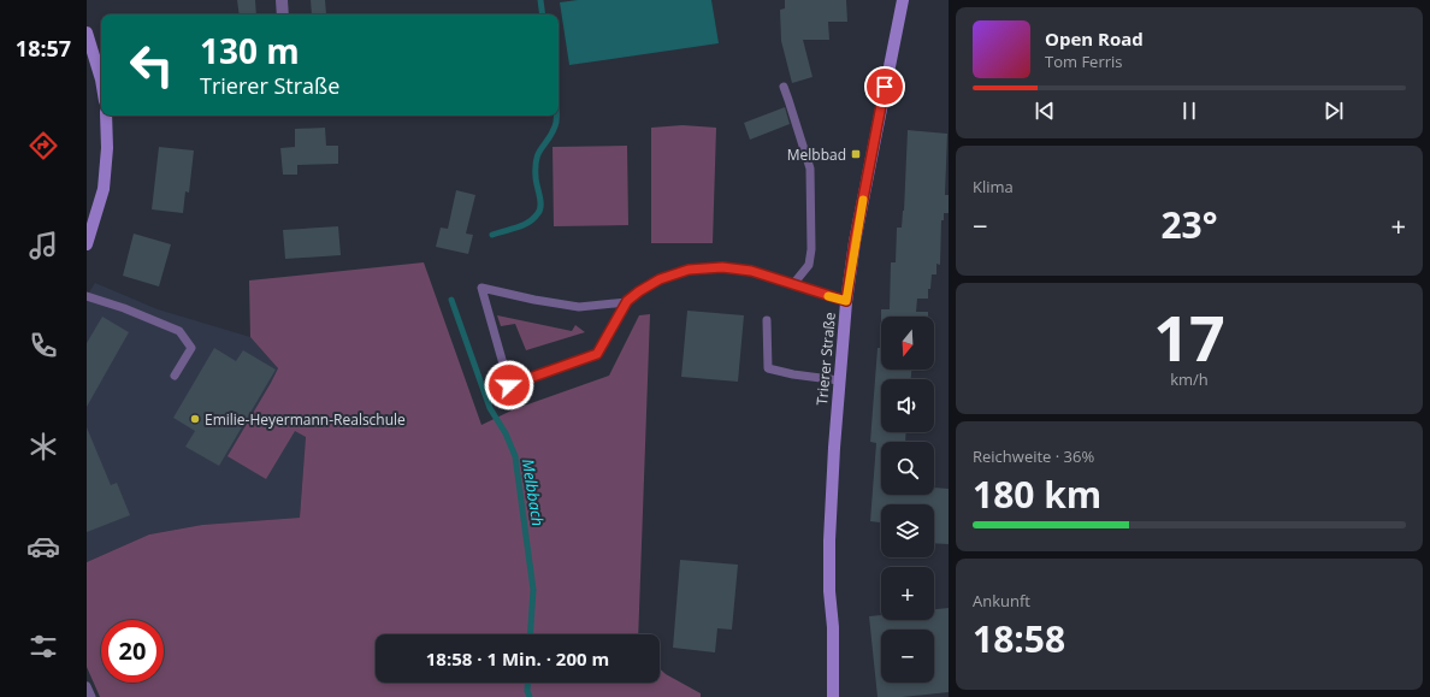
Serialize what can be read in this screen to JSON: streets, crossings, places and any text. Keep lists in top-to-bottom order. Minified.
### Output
{"streets":{"street":["Trierer Straße"]},"water":["Melbbach"],"places":{"transit":["Melbbad"],"other":["Emilie-Heyermann-Realschule"]},"north":"bottom","page":{"tabs":"18:57","turn":["130 m","Trierer Straße"],"song":["Open Road","Tom Ferris"],"tile":["Klima",["17","km/h"],["Reichweite · 36%","180 km"],["Ankunft","18:58"]],"heat":["−","23°","+"],"map_buttons":["+","−"],"limit":"20","trip":"18:58 · 1 Min. · 200 m"}}
